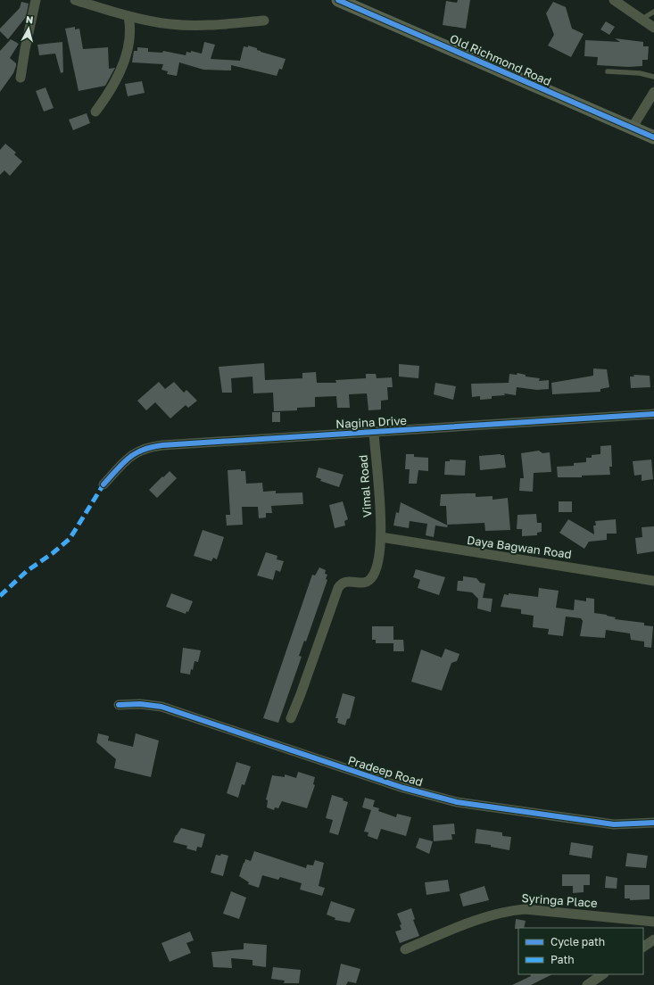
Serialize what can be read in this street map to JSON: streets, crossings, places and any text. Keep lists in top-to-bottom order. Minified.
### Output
{"streets":{"street":["Old Richmond Road","Nagina Drive","Vimal Road","Daya Bagwan Road","Pradeep Road","Syringa Place"]},"crossings":[["Nagina Drive","Vimal Road"],["Vimal Road","Daya Bagwan Road"]],"legend":["Cycle path","Path"],"north":"top"}
